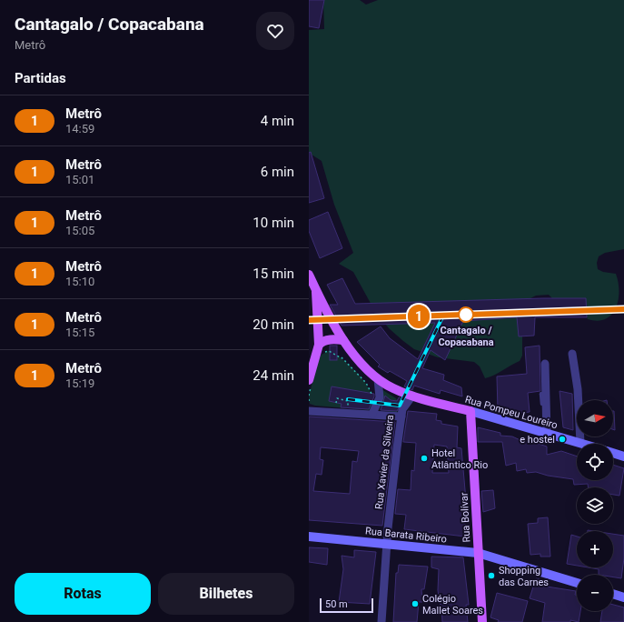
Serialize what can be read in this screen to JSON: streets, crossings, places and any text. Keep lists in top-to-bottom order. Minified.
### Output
{"streets":{"main road":["Rua Pompeu Loureiro","Rua Bolívar","Rua Barata Ribeiro"],"street":["Rua Xavier da Silveira"]},"crossings":[["Rua Pompeu Loureiro","Rua Xavier da Silveira"],["Rua Pompeu Loureiro","Rua Bolívar"],["Rua Xavier da Silveira","Rua Barata Ribeiro"],["Rua Bolívar","Rua Barata Ribeiro"]],"places":["Cantagalo / Copacabana","e hostel","Hotel Atlântico Rio","Shopping das Carnes","Colégio Mallet Soares"],"lines":["metro line 1"],"scale_bar":"50 m","north":"right","page":{"heading":[["Cantagalo / Copacabana","Metrô"],"Partidas"],"on_map":"1","list":[{"mark":"1","name":"Metrô","note":"14:59","value":"4 min"},{"mark":"1","name":"Metrô","note":"15:01","value":"6 min"},{"mark":"1","name":"Metrô","note":"15:05","value":"10 min"},{"mark":"1","name":"Metrô","note":"15:10","value":"15 min"},{"mark":"1","name":"Metrô","note":"15:15","value":"20 min"},{"mark":"1","name":"Metrô","note":"15:19","value":"24 min"}],"map_buttons":["+","−"],"buttons":["Rotas","Bilhetes"],"scale":"50 m"}}
